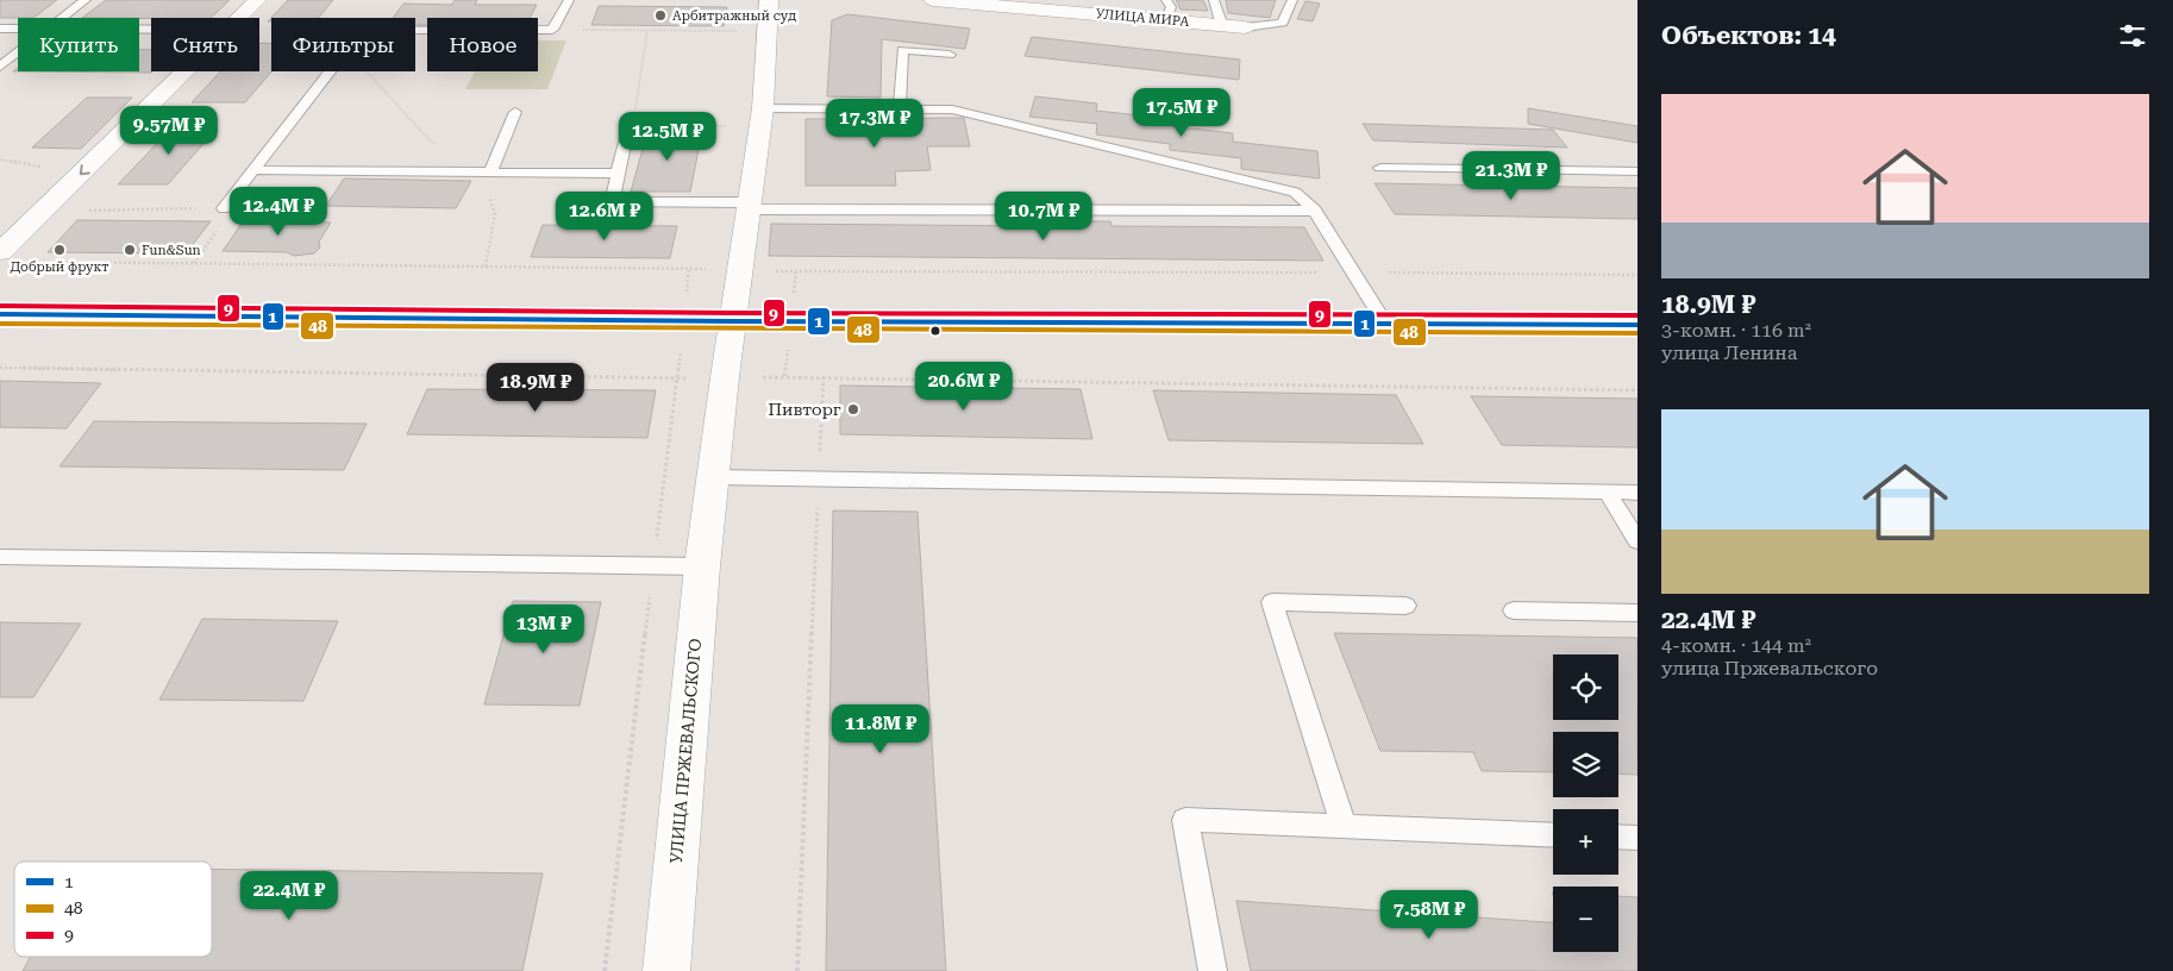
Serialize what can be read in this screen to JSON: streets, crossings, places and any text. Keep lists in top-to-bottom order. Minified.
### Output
{"streets":{"street":["УЛИЦА МИРА","УЛИЦА ПРЖЕВАЛЬСКОГО"]},"places":["Арбитражный суд","Добрый фрукт","Fun&Sun","Пивторг"],"lines":["transit line 9","transit line 1","transit line 48"],"legend":["1","48","9"],"page":{"heading":"Объектов: 14","chip":["Купить","Снять","Фильтры","Новое"],"list":[{"name":"18.9M ₽","note":"3-комн. · 116 m² · улица Ленина"},{"name":"22.4M ₽","note":"4-комн. · 144 m² · улица Пржевальского"}],"price":["17.5M ₽","17.3M ₽","9.57M ₽","12.5M ₽","21.3M ₽","12.4M ₽","12.6M ₽","10.7M ₽","20.6M ₽","18.9M ₽","13M ₽","11.8M ₽","22.4M ₽","7.58M ₽"],"map_buttons":["+","−"]}}
